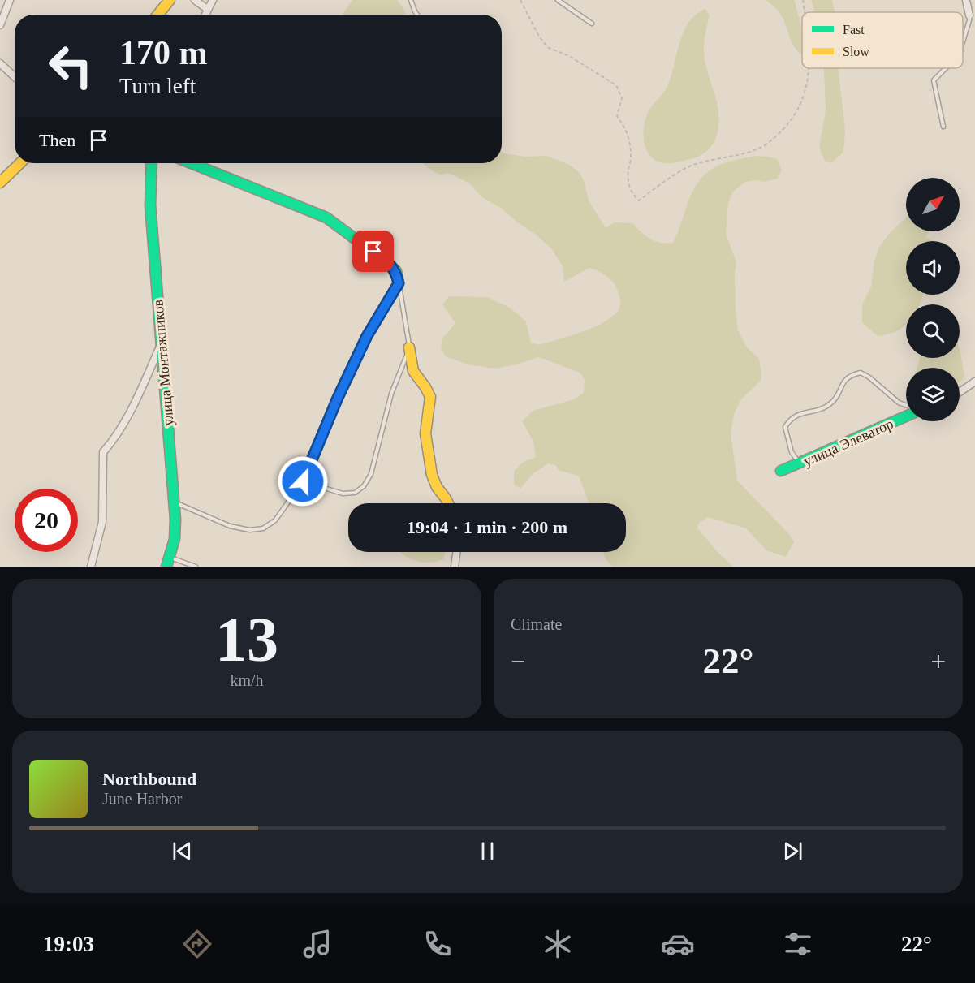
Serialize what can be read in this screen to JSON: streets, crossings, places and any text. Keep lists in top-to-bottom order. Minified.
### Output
{"streets":{"main road":["улица Монтажников","улица Элеватор"]},"legend":["Fast","Slow"],"north":"top right","page":{"turn":["170 m","Turn left"],"then":"Then","limit":"20","trip":"19:04 · 1 min · 200 m","tile":[["13","km/h"],"Climate"],"heat":["−","22°","+"],"song":["Northbound","June Harbor"],"tabs":["19:03","22°"]}}
